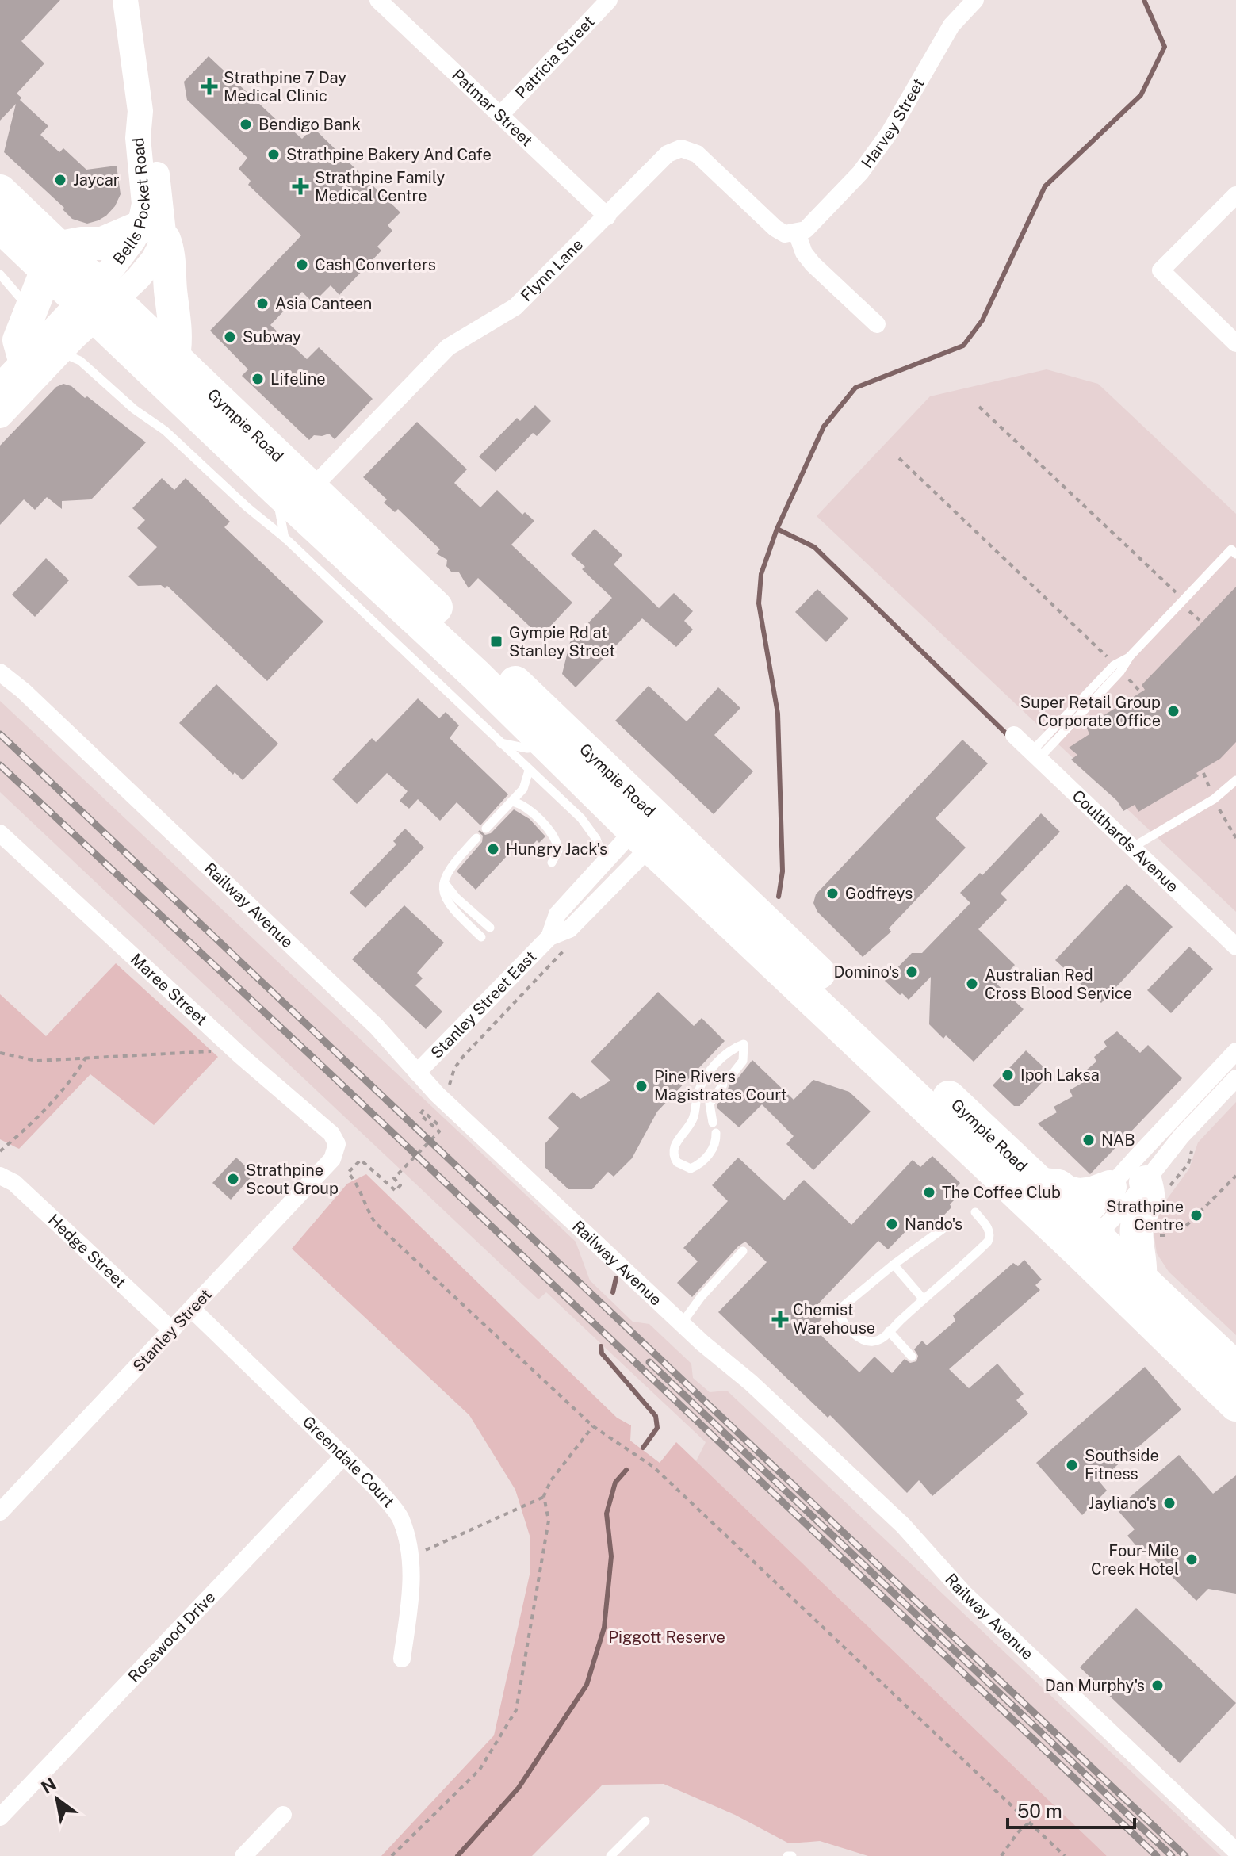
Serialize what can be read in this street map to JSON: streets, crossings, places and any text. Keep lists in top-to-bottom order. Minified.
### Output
{"streets":{"highway":["Gympie Road"],"main road":["Bells Pocket Road"],"street":["Patricia Street","Patmar Street","Harvey Street","Flynn Lane","Coulthards Avenue","Railway Avenue","Maree Street","Stanley Street East","Hedge Street","Stanley Street","Greendale Court","Rosewood Drive"]},"crossings":[["Patricia Street","Patmar Street"],["Patmar Street","Flynn Lane"],["Harvey Street","Flynn Lane"],["Bells Pocket Road","Gympie Road"],["Flynn Lane","Gympie Road"],["Gympie Road","Stanley Street East"],["Railway Avenue","Stanley Street East"],["Maree Street","Stanley Street"],["Hedge Street","Stanley Street"],["Stanley Street","Greendale Court"],["Greendale Court","Rosewood Drive"]],"parks":["Piggott Reserve"],"places":{"health":["Strathpine 7 Day Medical Clinic","Strathpine Family Medical Centre","Chemist Warehouse"],"other":["Bendigo Bank","Strathpine Bakery And Cafe","Jaycar","Cash Converters","Asia Canteen","Subway","Lifeline","Super Retail Group Corporate Office","Hungry Jack's","Godfreys","Domino's","Australian Red Cross Blood Service","Ipoh Laksa","Pine Rivers Magistrates Court","NAB","Strathpine Scout Group","The Coffee Club","Strathpine Centre","Nando's","Southside Fitness","Jayliano's","Four-Mile Creek Hotel","Dan Murphy's"],"transit":["Gympie Rd at Stanley Street"]},"scale_bar":"50 m","north":"top left"}
